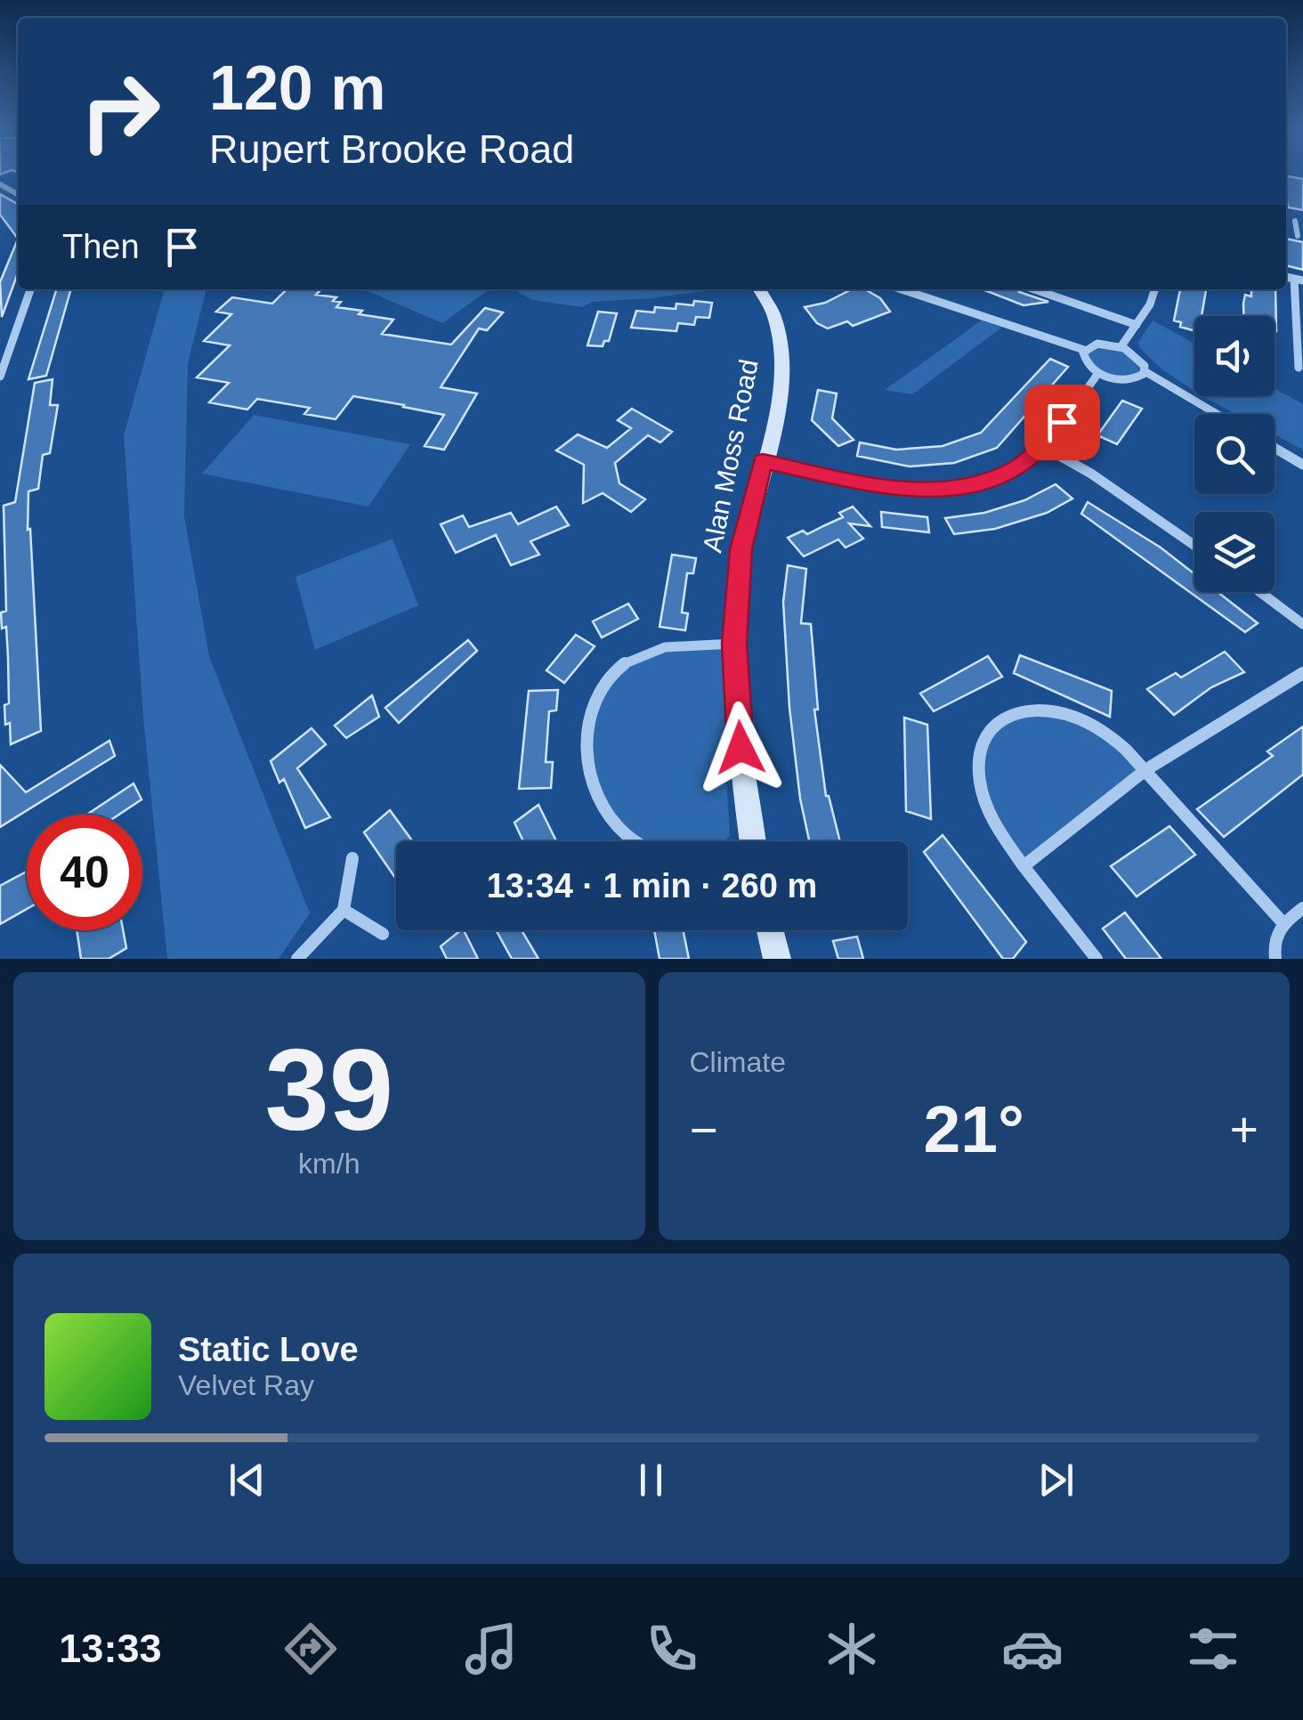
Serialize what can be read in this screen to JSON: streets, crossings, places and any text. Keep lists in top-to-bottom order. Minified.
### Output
{"streets":{"street":["Alan Moss Road"]},"page":{"turn":["120 m","Rupert Brooke Road"],"then":"Then","limit":"40","trip":"13:34 · 1 min · 260 m","tile":[["39","km/h"],"Climate"],"heat":["−","21°","+"],"song":["Static Love","Velvet Ray"],"tabs":"13:33"}}
